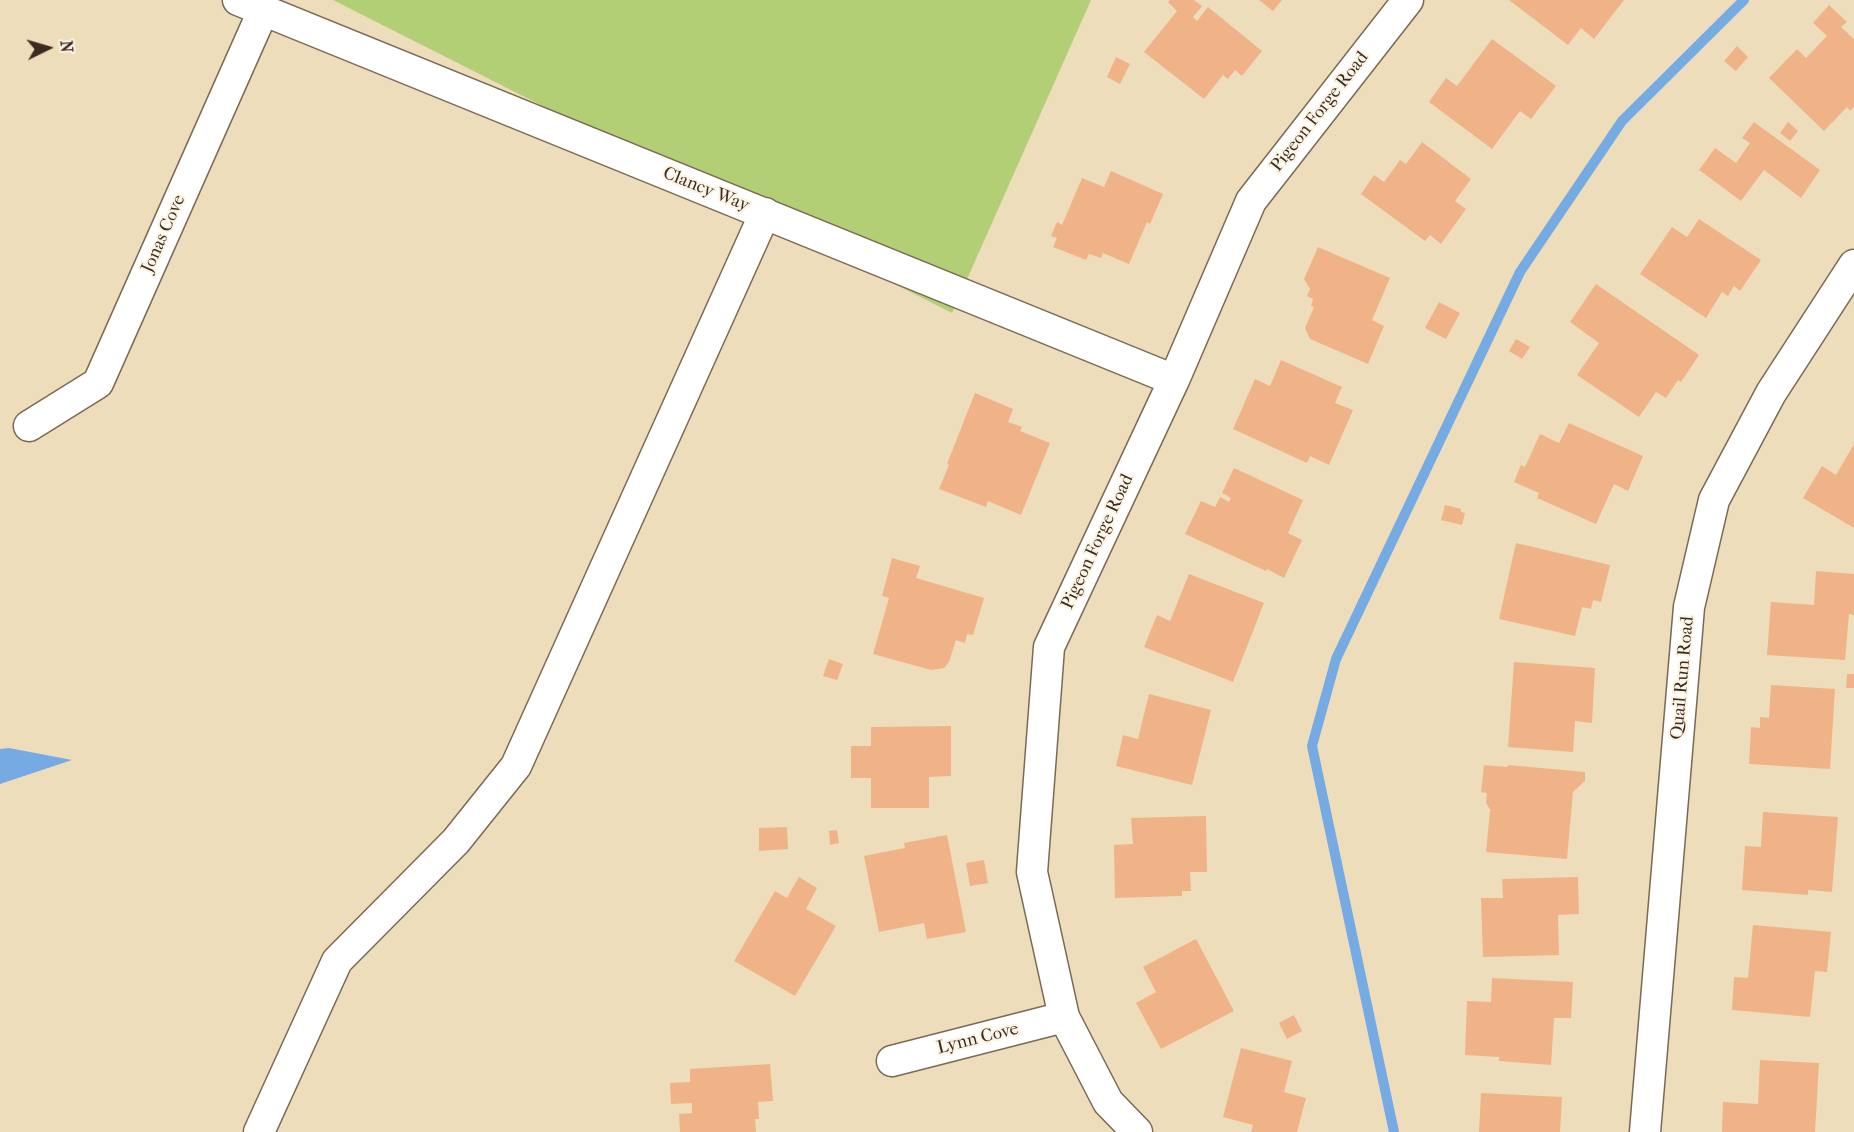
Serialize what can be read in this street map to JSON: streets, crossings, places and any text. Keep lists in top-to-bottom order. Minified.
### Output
{"streets":{"street":["Pigeon Forge Road","Clancy Way","Jonas Cove","Quail Run Road","Lynn Cove"]},"crossings":[["Pigeon Forge Road","Clancy Way"],["Pigeon Forge Road","Lynn Cove"],["Clancy Way","Jonas Cove"]],"north":"right"}
